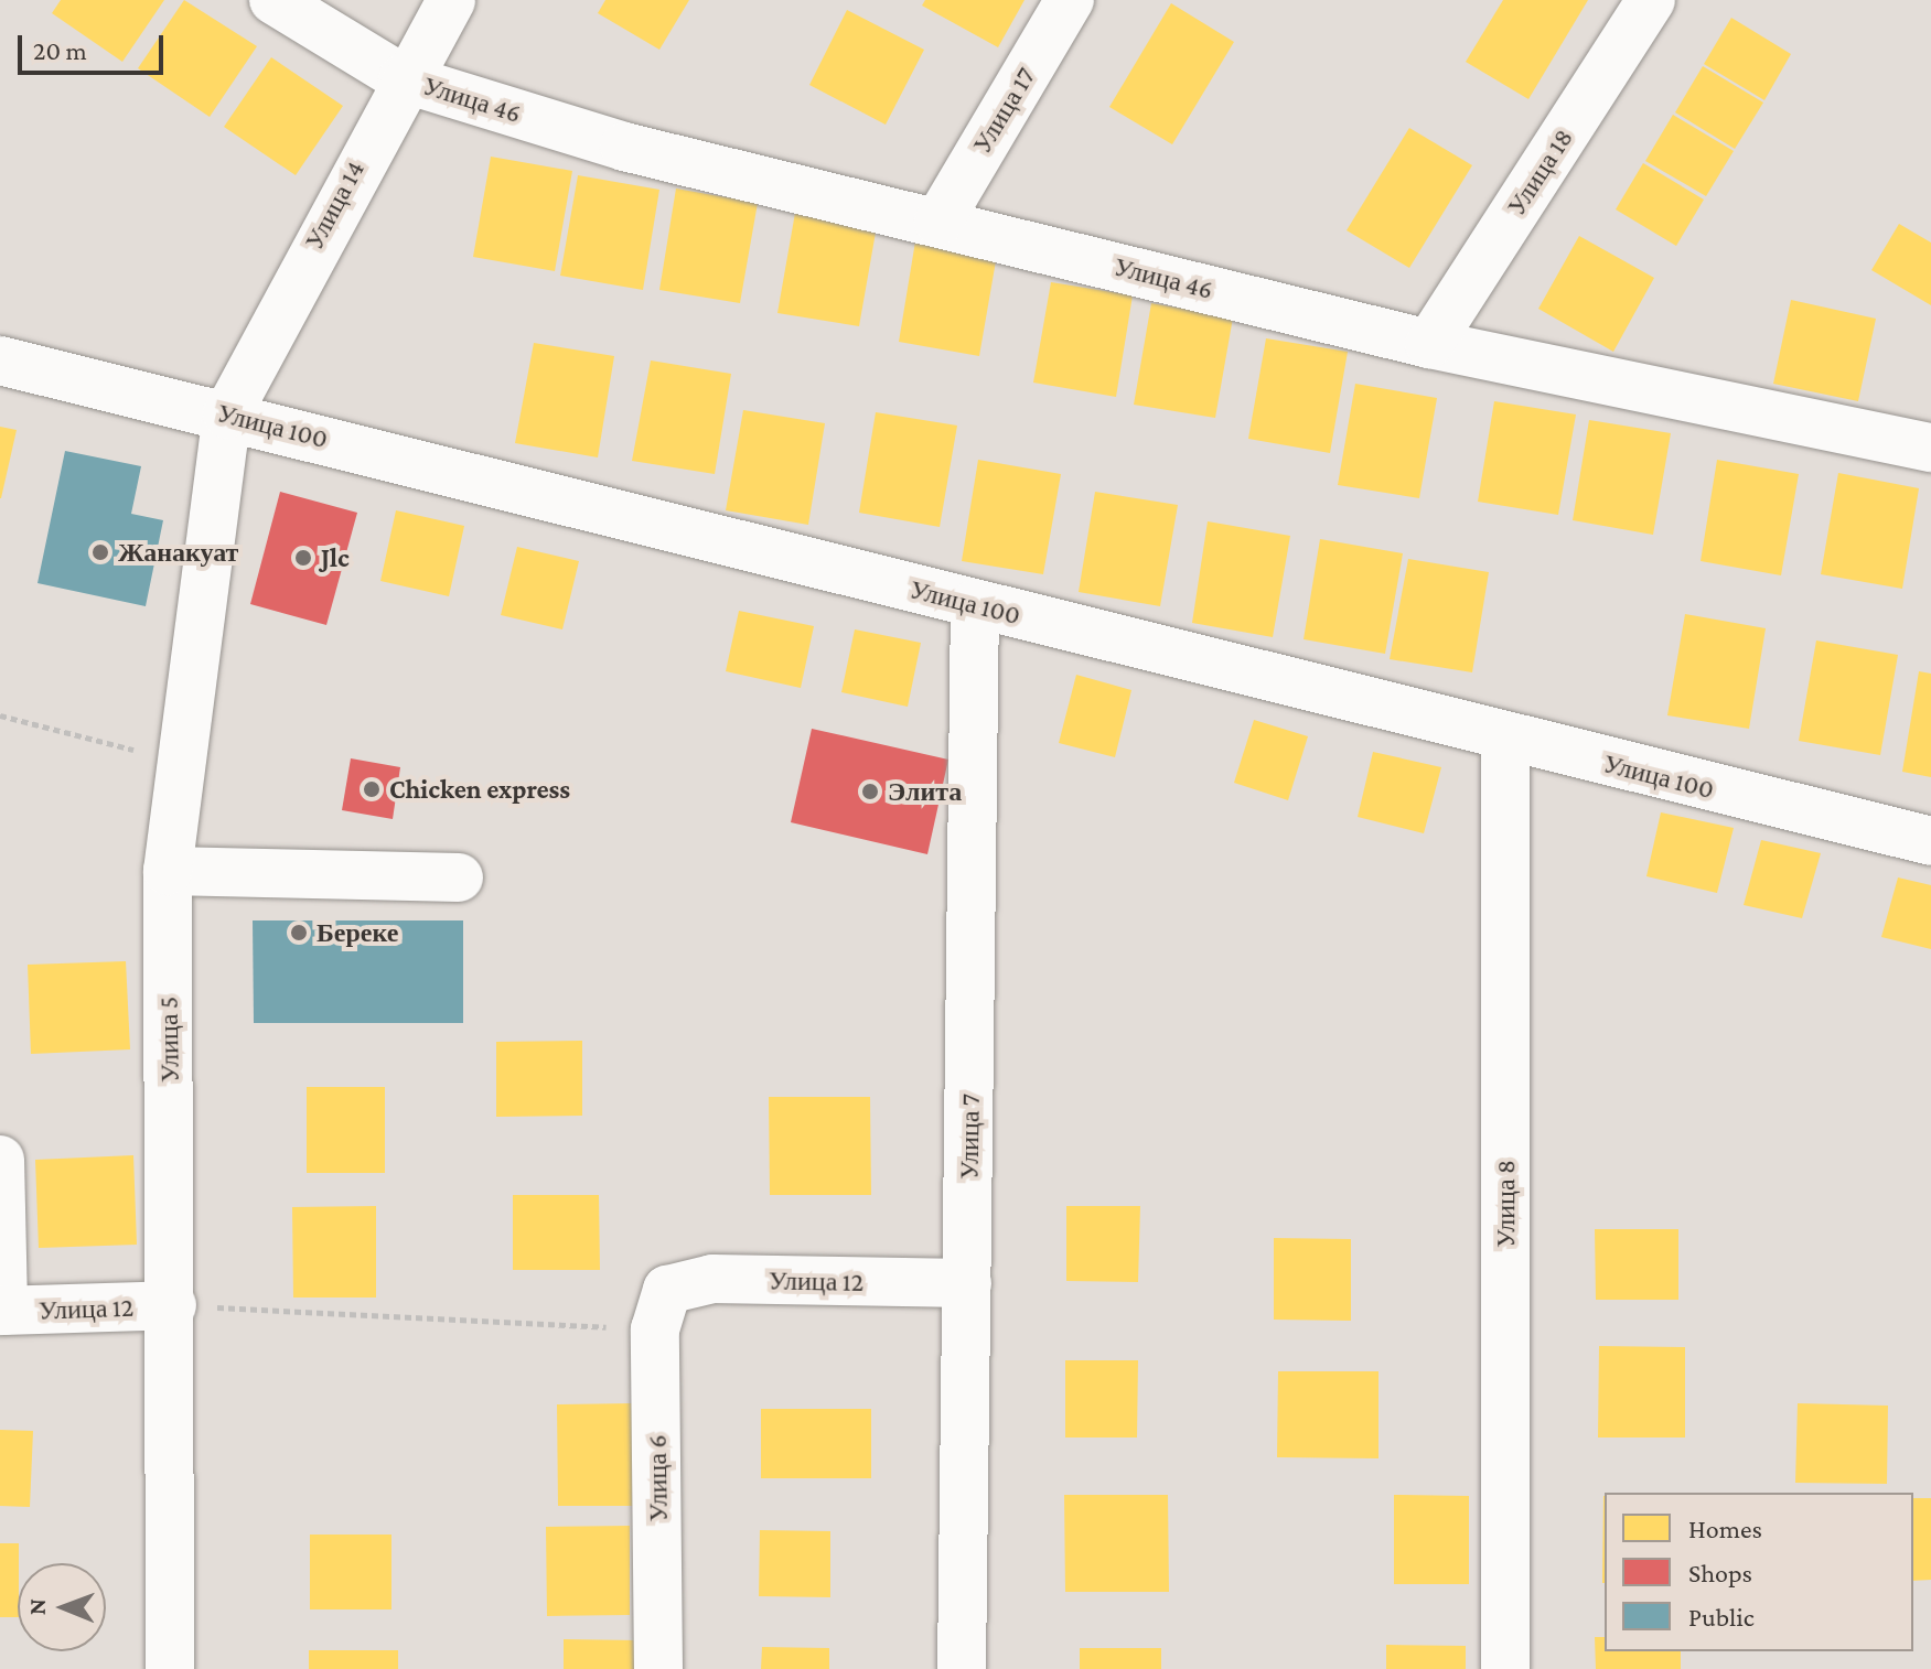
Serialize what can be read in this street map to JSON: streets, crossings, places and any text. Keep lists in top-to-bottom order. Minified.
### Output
{"streets":{"street":["Улица 46","Улица 17","Улица 18","Улица 14","Улица 100","Улица 5","Улица 7","Улица 8","Улица 12","Улица 6"]},"crossings":[["Улица 46","Улица 17"],["Улица 46","Улица 18"],["Улица 46","Улица 14"],["Улица 14","Улица 100"],["Улица 14","Улица 5"],["Улица 100","Улица 5"],["Улица 100","Улица 7"],["Улица 100","Улица 8"],["Улица 5","Улица 12"],["Улица 7","Улица 12"],["Улица 12","Улица 6"]],"places":["Жанакуат","Jlc","Chicken express","Элита","Береке"],"legend":["Homes","Shops","Public"],"scale_bar":"20 m","north":"left"}
